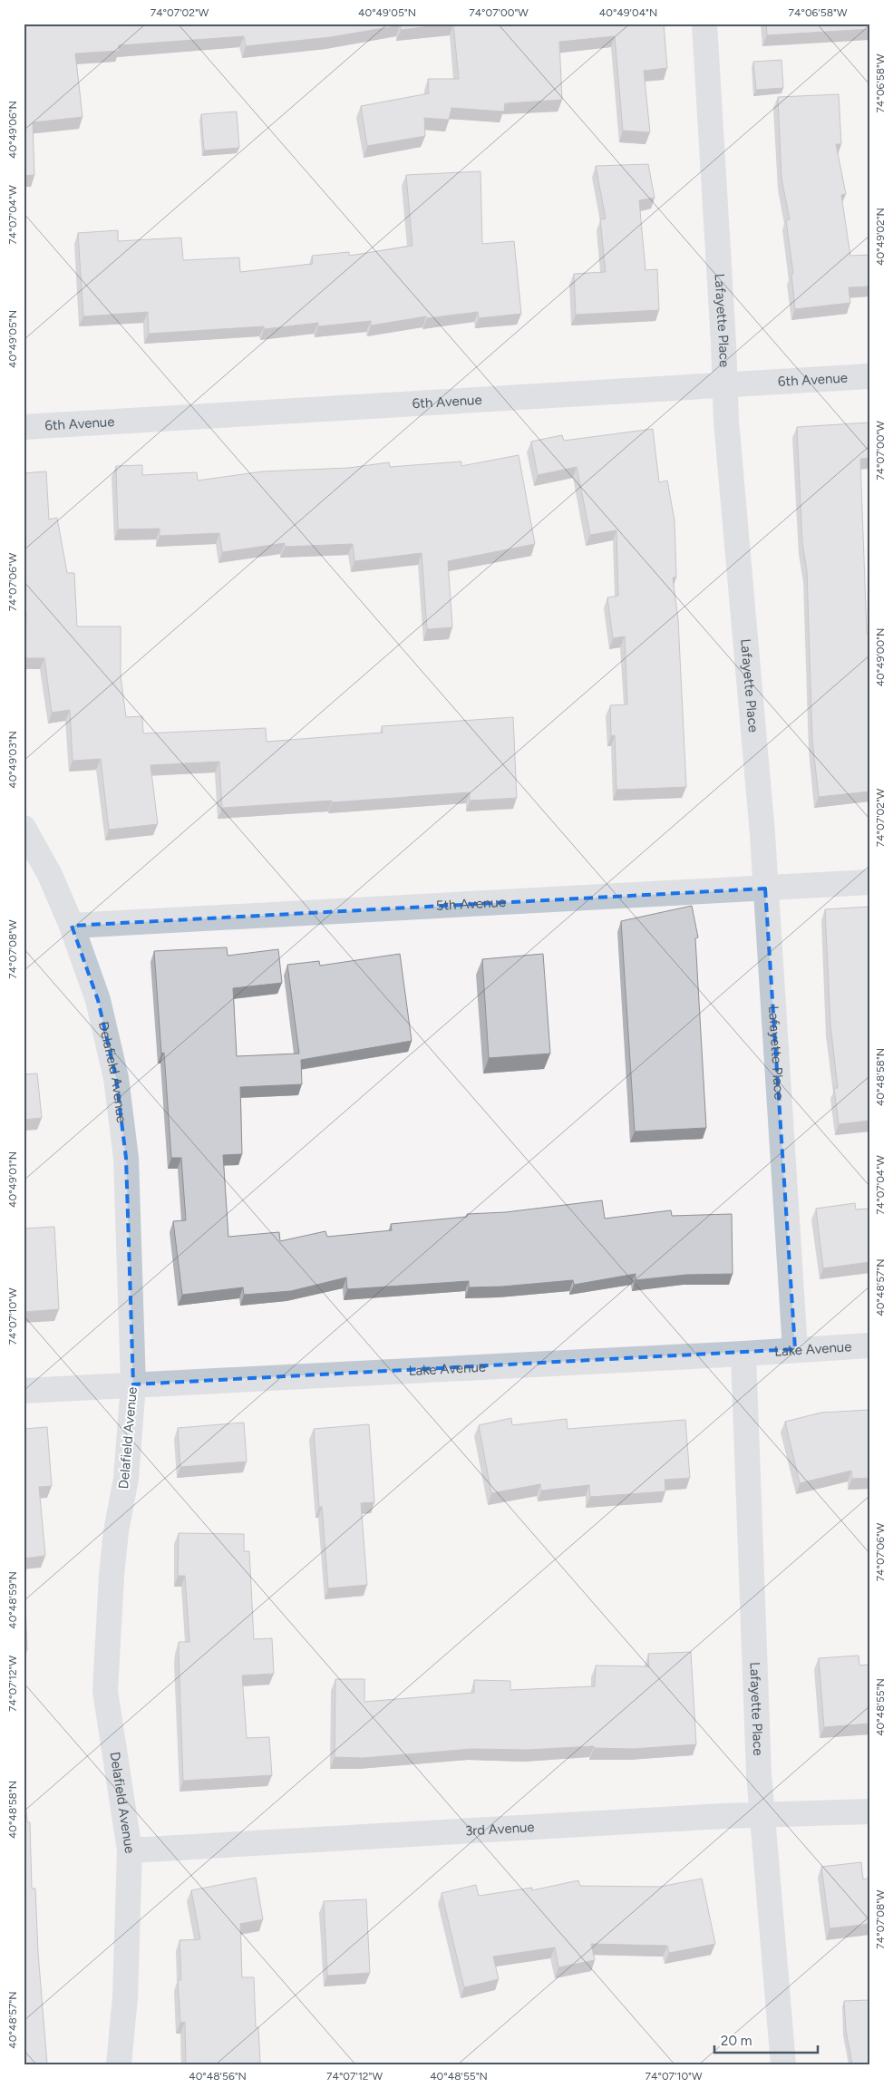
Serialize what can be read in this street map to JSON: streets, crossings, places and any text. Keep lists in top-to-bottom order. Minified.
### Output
{"streets":{"street":["Lafayette Place","6th Avenue","5th Avenue","Delafield Avenue","Lake Avenue","3rd Avenue"]},"crossings":[["Lafayette Place","6th Avenue"],["Lafayette Place","5th Avenue"],["Lafayette Place","Lake Avenue"],["Lafayette Place","3rd Avenue"],["5th Avenue","Delafield Avenue"],["Delafield Avenue","Lake Avenue"],["Delafield Avenue","3rd Avenue"]],"scale_bar":"20 m","coordinates":["74°07'02\"W","40°49'05\"N","74°07'00\"W","40°49'04\"N","74°06'58\"W","40°49'06\"N","74°07'04\"W","40°49'02\"N","74°07'06\"W","40°49'00\"N","40°49'03\"N","74°07'08\"W","40°48'58\"N","40°49'01\"N","40°48'57\"N","74°07'10\"W","40°48'59\"N","74°07'12\"W","40°48'55\"N","40°48'56\"N"]}
